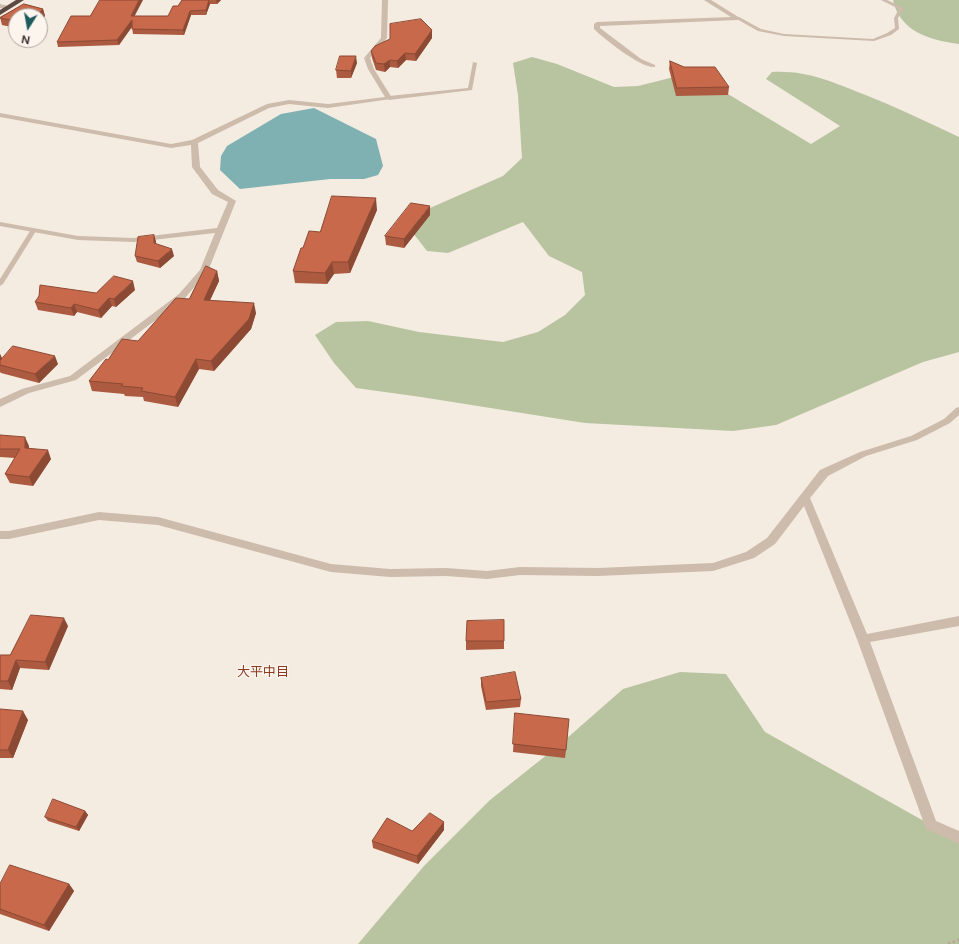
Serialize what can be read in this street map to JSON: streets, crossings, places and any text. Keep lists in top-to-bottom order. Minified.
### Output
{"districts":["大平中目"],"north":"bottom"}
